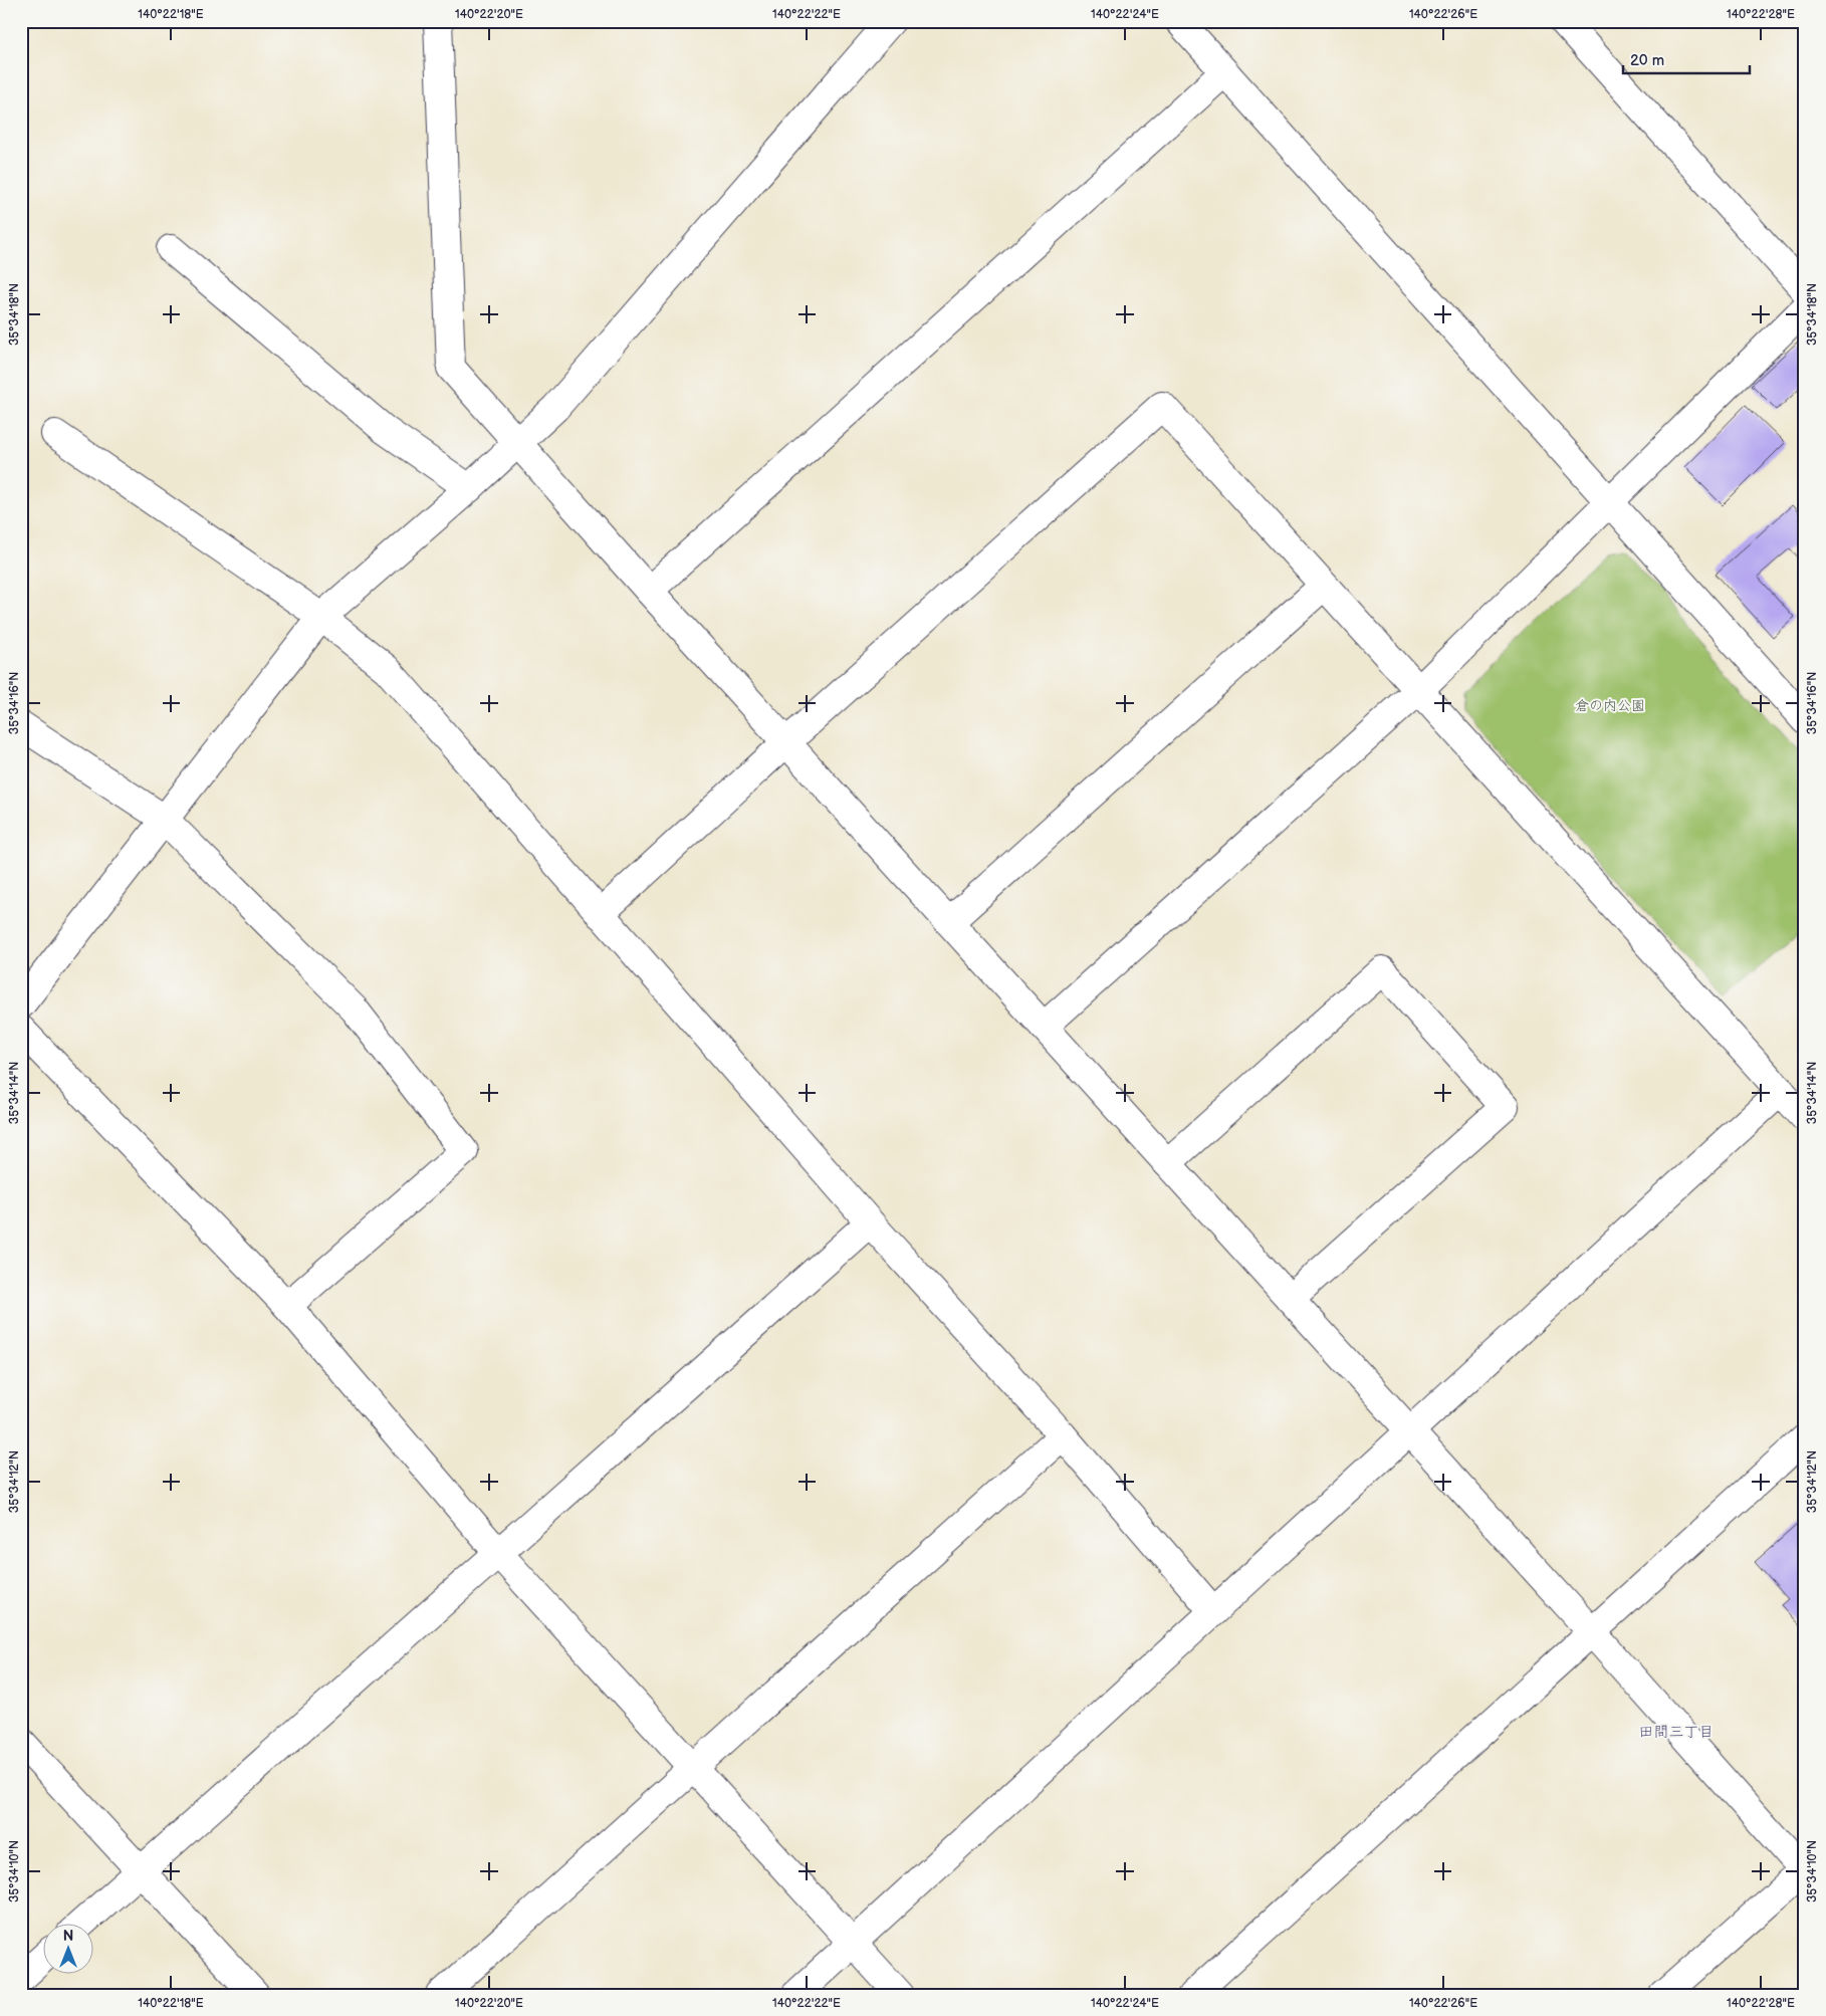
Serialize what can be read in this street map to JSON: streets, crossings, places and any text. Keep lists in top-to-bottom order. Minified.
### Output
{"districts":["田間三丁目"],"parks":["倉の内公園"],"scale_bar":"20 m","north":"top","coordinates":["140°22'18\"E","140°22'20\"E","140°22'22\"E","140°22'24\"E","140°22'26\"E","140°22'28\"E","35°34'18\"N","35°34'16\"N","35°34'14\"N","35°34'12\"N","35°34'10\"N"]}
